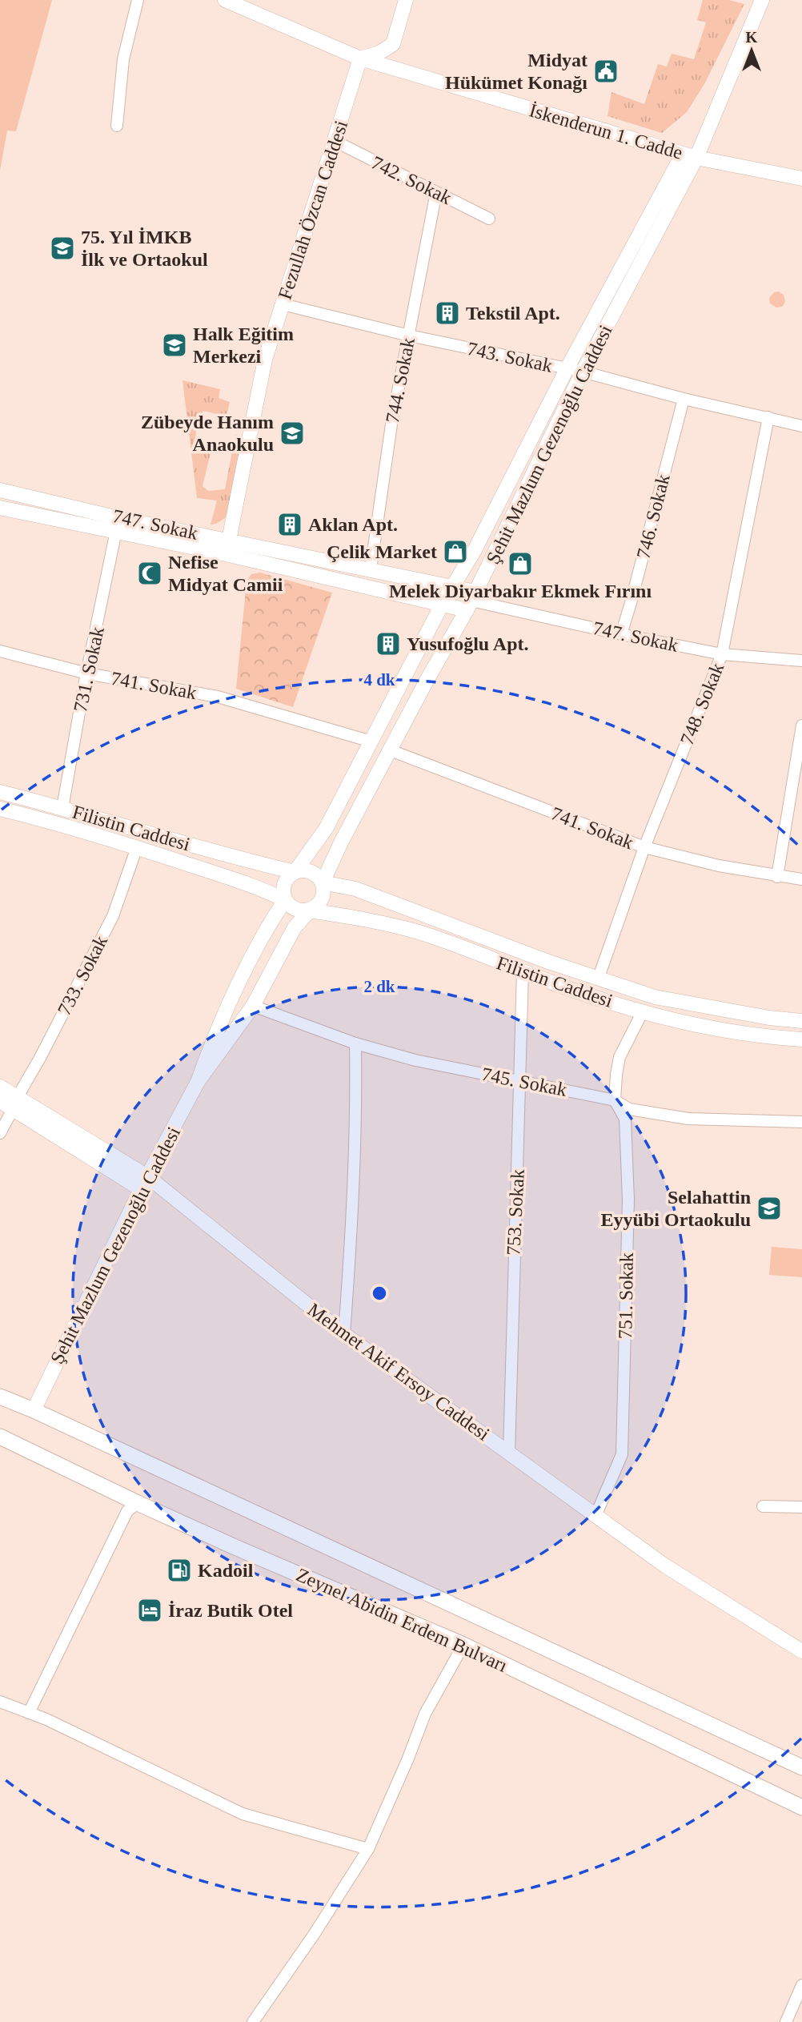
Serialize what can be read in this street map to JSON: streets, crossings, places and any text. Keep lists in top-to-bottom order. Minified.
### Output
{"streets":{"main road":["Zeynel Abidin Erdem Bulvarı"],"street":["İskenderun 1. Cadde","742. Sokak","Fezullah Özcan Caddesi","743. Sokak","744. Sokak","Şehit Mazlum Gezenoğlu Caddesi","746. Sokak","747. Sokak","731. Sokak","741. Sokak","748. Sokak","Filistin Caddesi","733. Sokak","745. Sokak","753. Sokak","751. Sokak","Mehmet Akif Ersoy Caddesi"]},"crossings":[["İskenderun 1. Cadde","Fezullah Özcan Caddesi"],["İskenderun 1. Cadde","Şehit Mazlum Gezenoğlu Caddesi"],["742. Sokak","Fezullah Özcan Caddesi"],["742. Sokak","744. Sokak"],["Fezullah Özcan Caddesi","743. Sokak"],["Fezullah Özcan Caddesi","747. Sokak"],["743. Sokak","744. Sokak"],["743. Sokak","Şehit Mazlum Gezenoğlu Caddesi"],["743. Sokak","746. Sokak"],["743. Sokak","748. Sokak"],["744. Sokak","747. Sokak"],["Şehit Mazlum Gezenoğlu Caddesi","747. Sokak"],["Şehit Mazlum Gezenoğlu Caddesi","741. Sokak"],["Şehit Mazlum Gezenoğlu Caddesi","Filistin Caddesi"],["Şehit Mazlum Gezenoğlu Caddesi","745. Sokak"],["Şehit Mazlum Gezenoğlu Caddesi","Mehmet Akif Ersoy Caddesi"],["Şehit Mazlum Gezenoğlu Caddesi","Zeynel Abidin Erdem Bulvarı"],["746. Sokak","747. Sokak"],["747. Sokak","748. Sokak"],["731. Sokak","741. Sokak"],["731. Sokak","Filistin Caddesi"],["741. Sokak","748. Sokak"],["748. Sokak","Filistin Caddesi"],["Filistin Caddesi","733. Sokak"],["Filistin Caddesi","753. Sokak"],["Filistin Caddesi","751. Sokak"],["733. Sokak","Mehmet Akif Ersoy Caddesi"],["745. Sokak","753. Sokak"],["745. Sokak","751. Sokak"],["753. Sokak","Mehmet Akif Ersoy Caddesi"],["751. Sokak","Mehmet Akif Ersoy Caddesi"]],"places":{"public building":["Midyat Hükümet Konağı"],"school or university":["75. Yıl İMKB İlk ve Ortaokul","Halk Eğitim Merkezi","Zübeyde Hanım Anaokulu","Selahattin Eyyübi Ortaokulu"],"building":["Tekstil Apt.","Aklan Apt.","Yusufoğlu Apt."],"shop":["Çelik Market","Melek Diyarbakır Ekmek Fırını"],"mosque":["Nefise Midyat Camii"],"fuel station":["Kadoil"],"hotel":["İraz Butik Otel"]},"north":"top","rings":["4 dk","2 dk"]}
